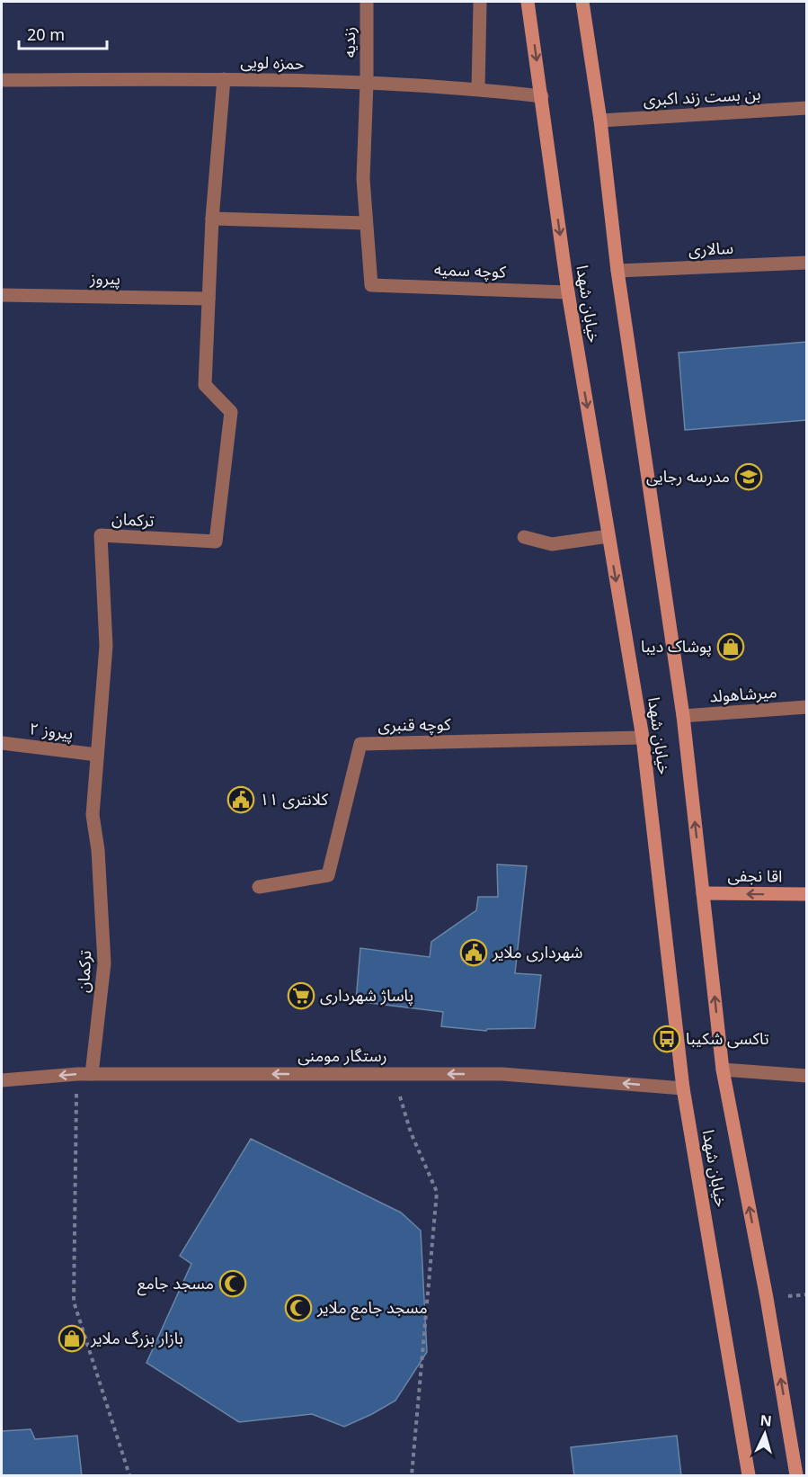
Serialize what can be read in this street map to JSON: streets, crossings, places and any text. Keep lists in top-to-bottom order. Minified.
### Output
{"streets":{"main road":["خیابان شهدا","اقا نجفی"],"street":["زندیه","حمزه لویی","بن بست زند اکبری","سالاری","کوچه سمیه","پیروز","ترکمان","میرشاهولد","کوچه قنبری","پیروز ۲","رستگار مومنی"]},"crossings":[["زندیه","حمزه لویی"],["زندیه","کوچه سمیه"],["حمزه لویی","خیابان شهدا"],["حمزه لویی","ترکمان"],["بن بست زند اکبری","خیابان شهدا"],["سالاری","خیابان شهدا"],["کوچه سمیه","خیابان شهدا"],["پیروز","ترکمان"],["خیابان شهدا","میرشاهولد"],["خیابان شهدا","کوچه قنبری"],["خیابان شهدا","اقا نجفی"],["خیابان شهدا","رستگار مومنی"],["ترکمان","پیروز ۲"],["ترکمان","رستگار مومنی"]],"one_way":["اقا نجفی","رستگار مومنی"],"places":{"school or university":["مدرسه رجایی"],"shop":["پوشاک دیبا","بازار بزرگ ملایر"],"public building":["کلانتری ۱۱","شهرداری ملایر"],"supermarket":["پاساژ شهرداری"],"bus stop":["تاکسی شکیبا"],"mosque":["مسجد جامع","مسجد جامع ملایر"]},"scale_bar":"20 m","north":"top"}
